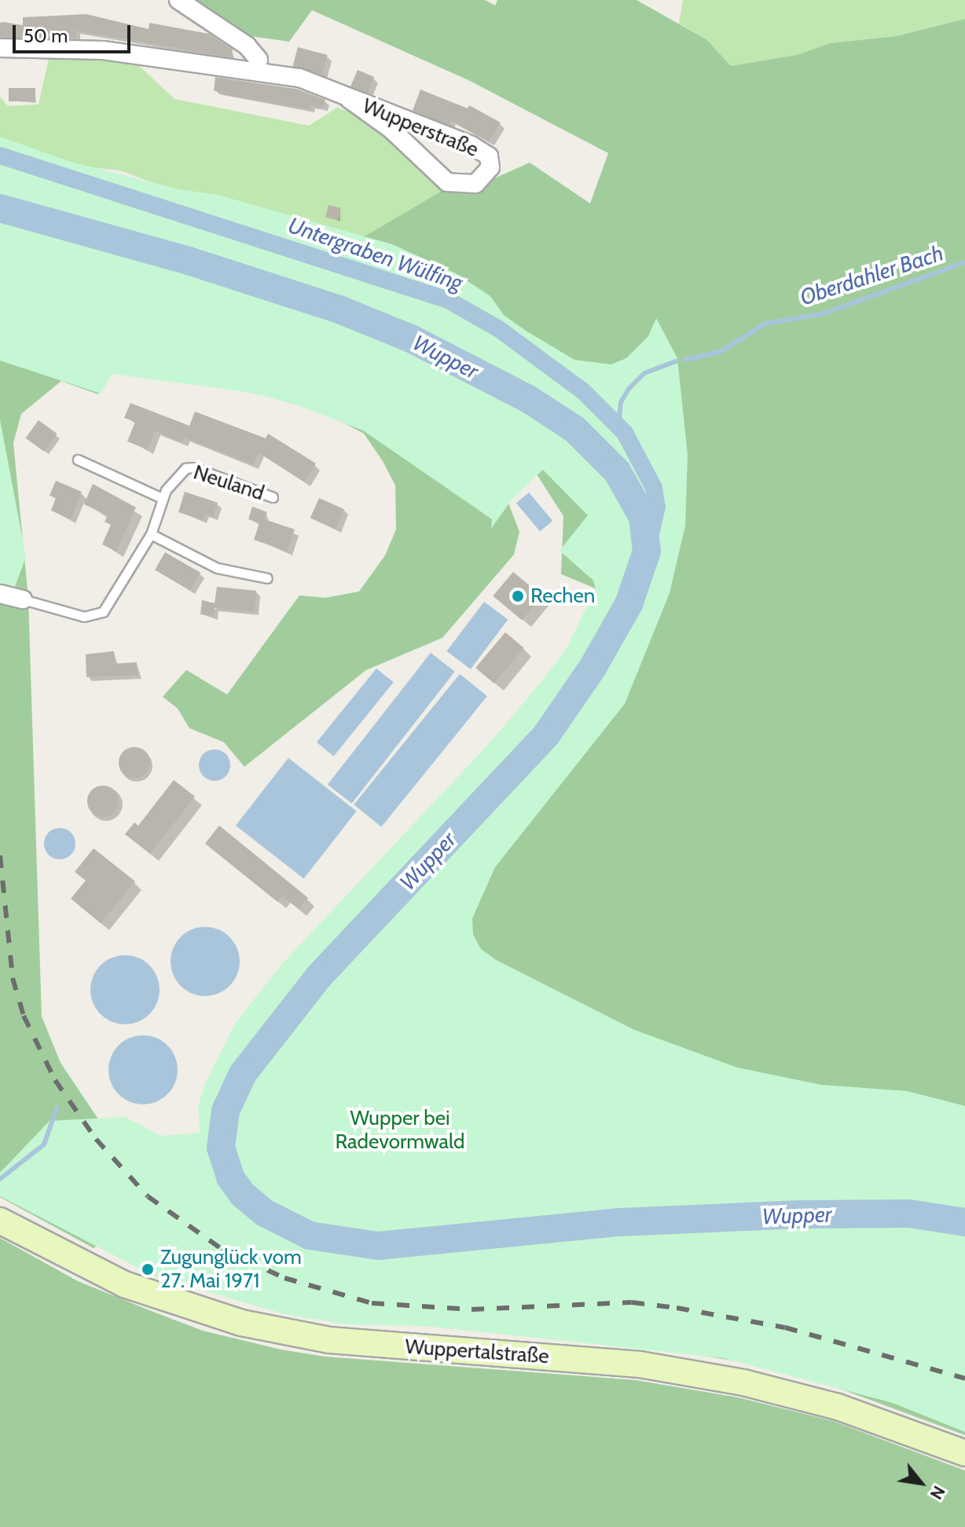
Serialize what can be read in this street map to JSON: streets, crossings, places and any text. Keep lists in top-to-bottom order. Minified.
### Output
{"streets":{"main road":["Wuppertalstraße"],"street":["Wupperstraße","Neuland"]},"water":["Untergraben Wülfing","Oberdahler Bach","Wupper"],"parks":["Wupper bei Radevormwald"],"places":["Rechen","Zugunglück vom 27. Mai 1971"],"scale_bar":"50 m","north":"bottom right"}
